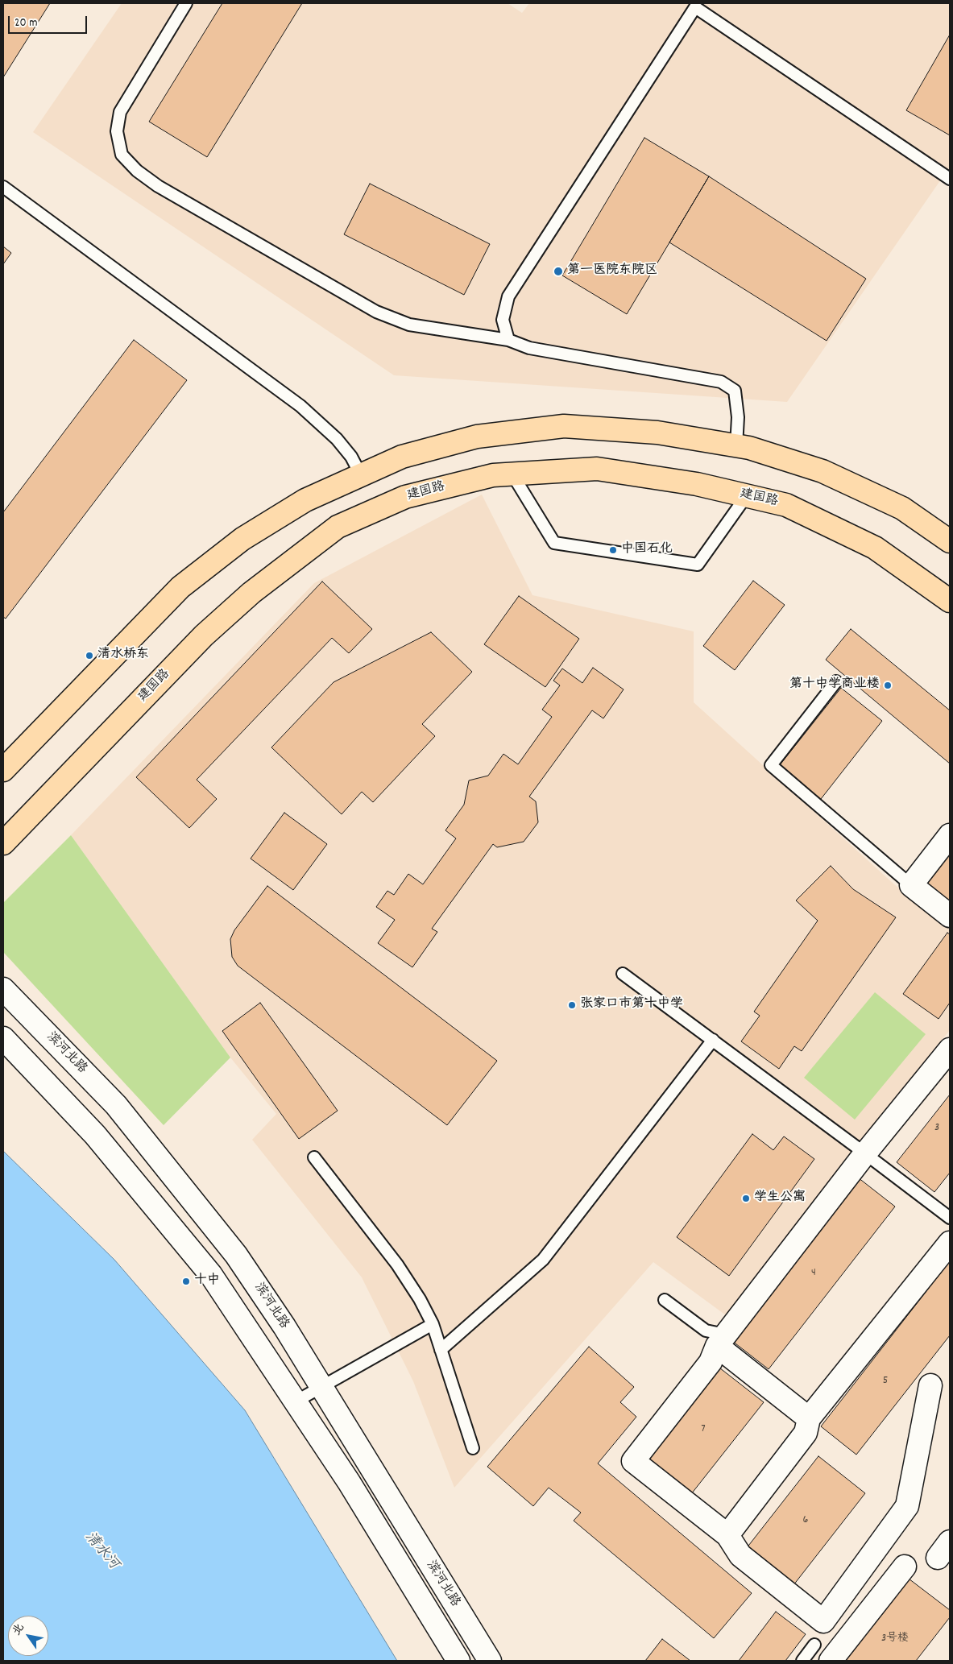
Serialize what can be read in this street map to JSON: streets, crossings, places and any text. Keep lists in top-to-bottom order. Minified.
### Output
{"streets":{"main road":["建国路"],"street":["滨河北路"]},"water":["清水河"],"places":["第一医院东院区","中国石化","清水桥东","第十中学商业楼","张家口市第十中学","学生公寓","十中"],"house_numbers":["3","4","5","7","6","3号楼"],"scale_bar":"20 m","north":"top left"}
